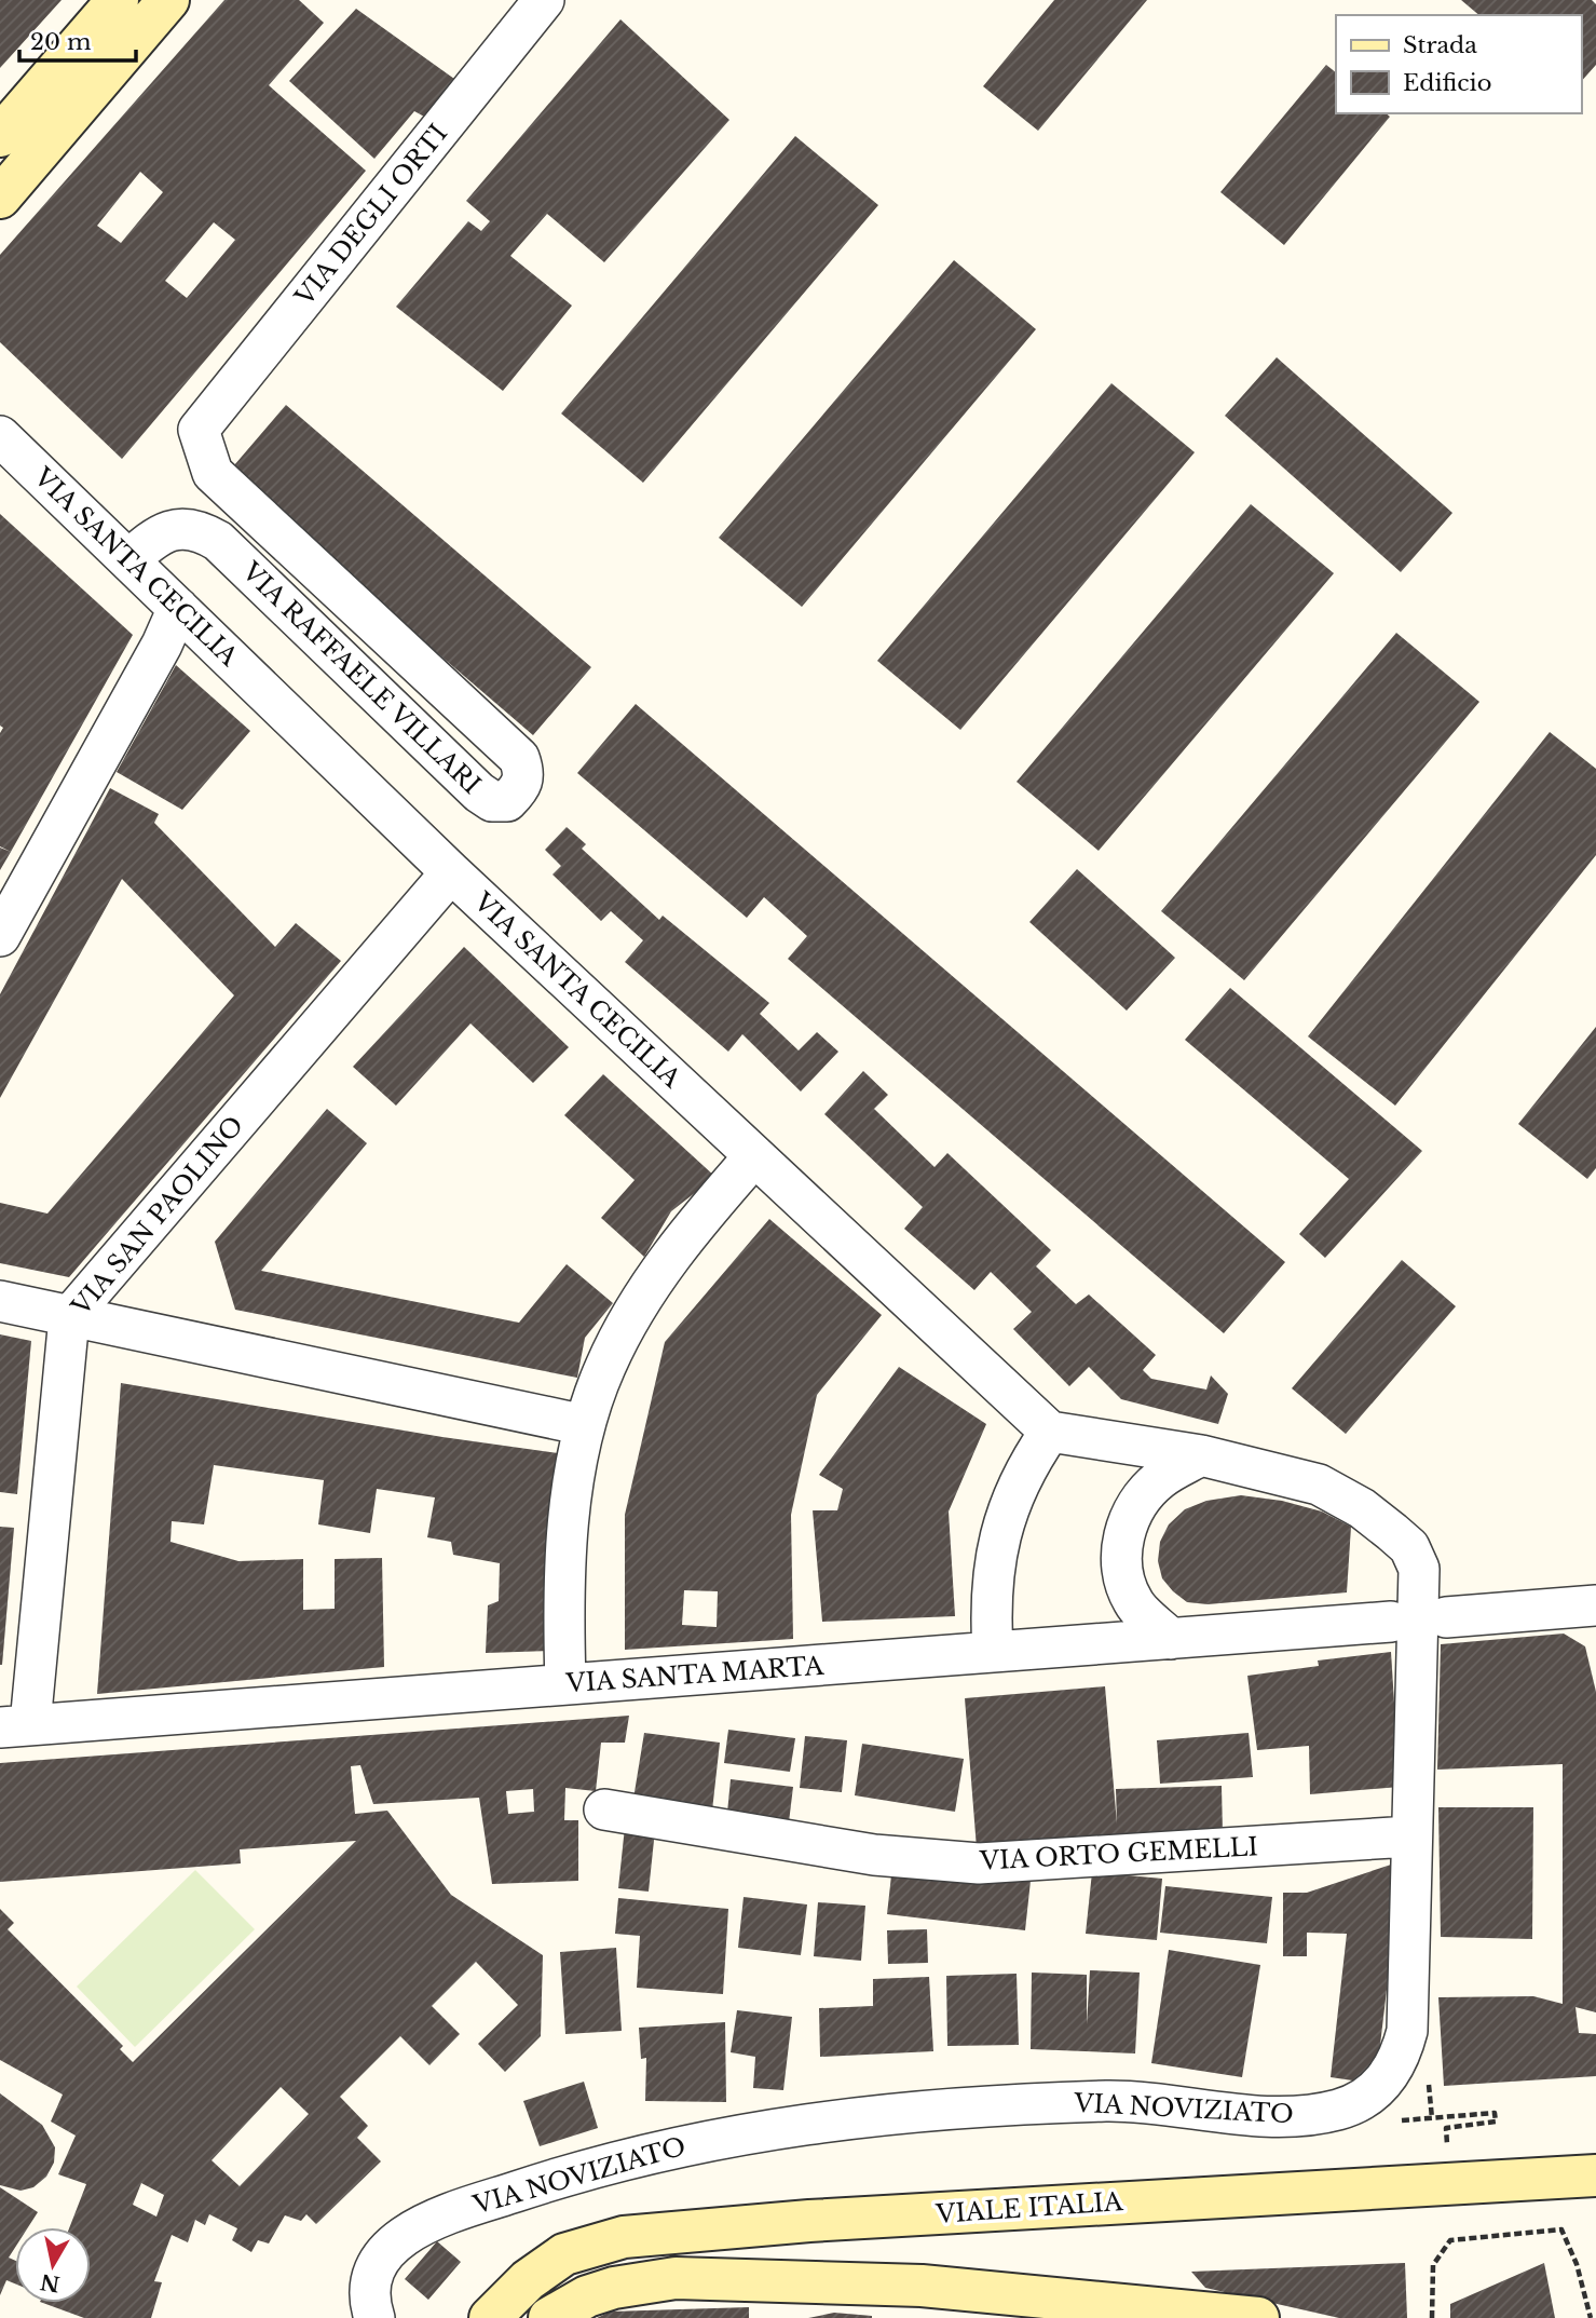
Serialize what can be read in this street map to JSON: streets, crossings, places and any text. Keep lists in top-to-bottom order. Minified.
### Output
{"streets":{"main road":["VIALE ITALIA"],"street":["VIA DEGLI ORTI","VIA SANTA CECILIA","VIA RAFFAELE VILLARI","VIA SAN PAOLINO","VIA SANTA MARTA","VIA ORTO GEMELLI","VIA NOVIZIATO"]},"crossings":[["VIA DEGLI ORTI","VIA RAFFAELE VILLARI"],["VIA SANTA CECILIA","VIA RAFFAELE VILLARI"],["VIA SANTA CECILIA","VIA SAN PAOLINO"],["VIA SAN PAOLINO","VIA SANTA MARTA"],["VIA ORTO GEMELLI","VIA NOVIZIATO"]],"legend":["Strada","Edificio"],"scale_bar":"20 m","north":"bottom"}
